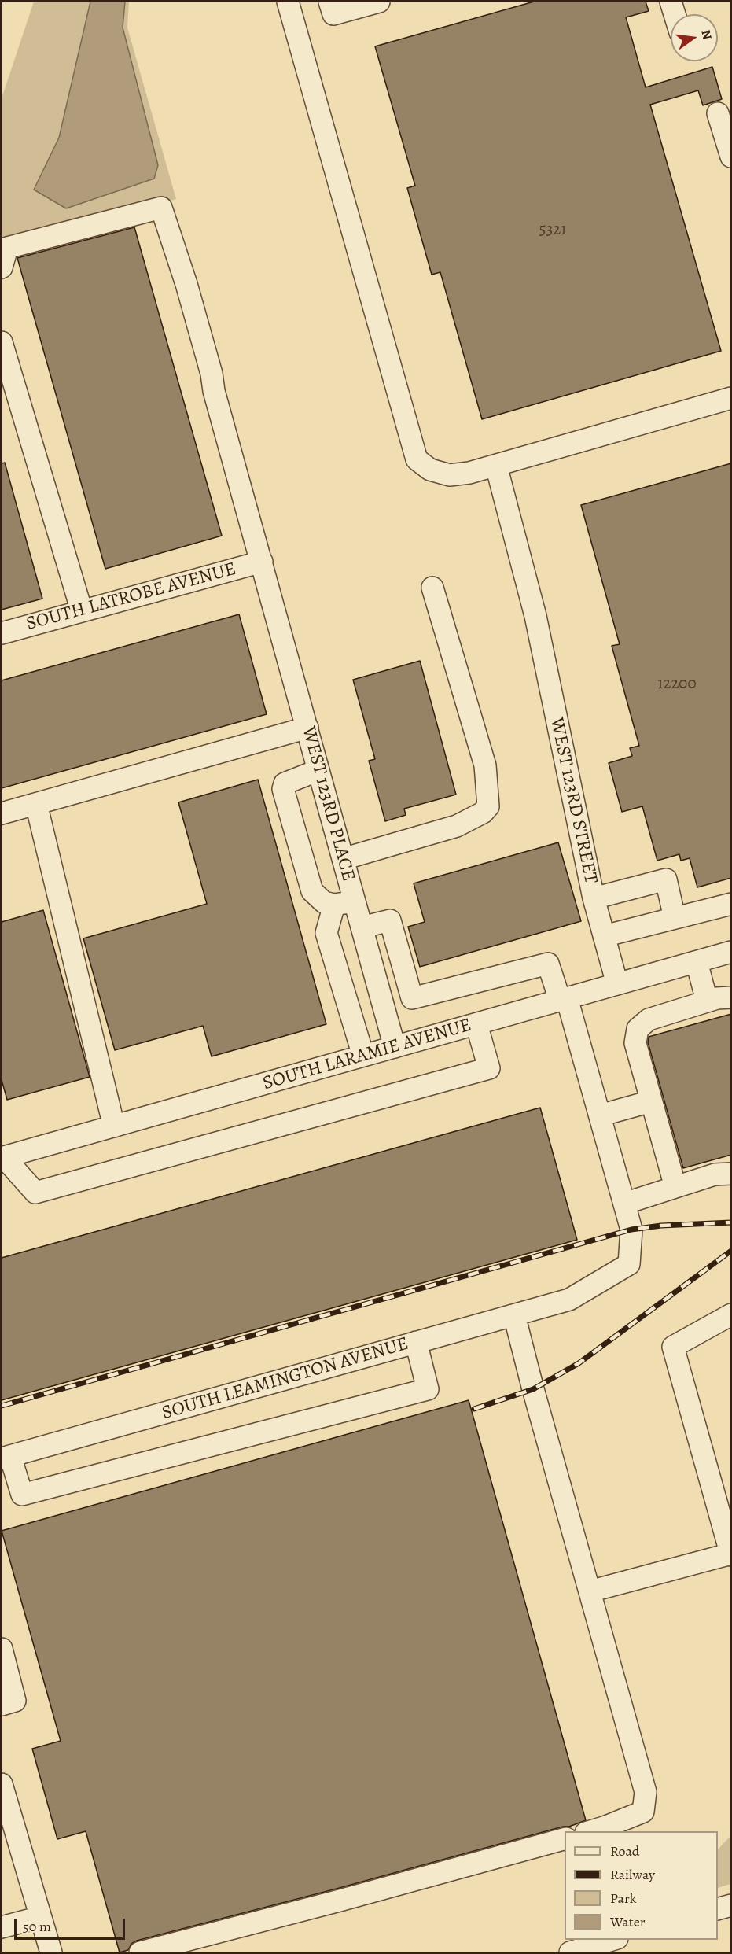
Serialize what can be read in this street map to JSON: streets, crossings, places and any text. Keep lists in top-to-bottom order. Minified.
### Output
{"streets":{"street":["SOUTH LATROBE AVENUE","WEST 123RD STREET","WEST 123RD PLACE","SOUTH LARAMIE AVENUE","SOUTH LEAMINGTON AVENUE"]},"crossings":[["SOUTH LATROBE AVENUE","WEST 123RD PLACE"],["WEST 123RD STREET","SOUTH LARAMIE AVENUE"],["WEST 123RD PLACE","SOUTH LARAMIE AVENUE"]],"house_numbers":["5321","12200"],"legend":["Road","Railway","Park","Water"],"scale_bar":"50 m","north":"right"}
